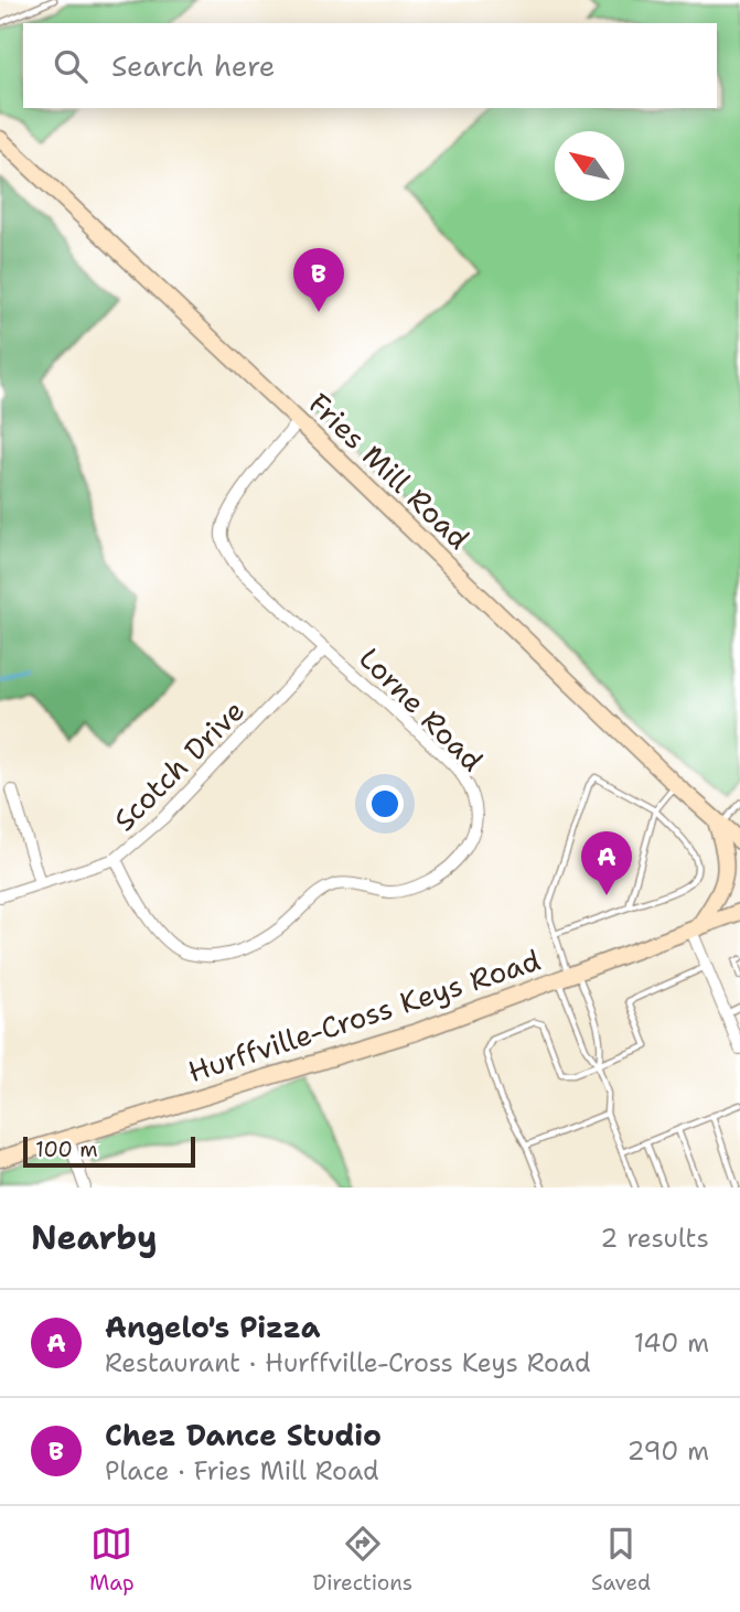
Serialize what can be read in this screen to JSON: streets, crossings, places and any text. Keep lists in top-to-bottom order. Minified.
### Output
{"streets":{"main road":["Fries Mill Road","Hurffville-Cross Keys Road"],"street":["Lorne Road","Scotch Drive"]},"crossings":[["Fries Mill Road","Lorne Road"],["Lorne Road","Scotch Drive"]],"scale_bar":"100 m","north":"top left","page":{"search":"Search here","pins":["B","A"],"scale":"100 m","heading":["Nearby","2 results"],"list":[{"mark":"A","name":"Angelo's Pizza","note":"Restaurant · Hurffville-Cross Keys Road","value":"140 m"},{"mark":"B","name":"Chez Dance Studio","note":"Place · Fries Mill Road","value":"290 m"}],"nav":["Map","Directions","Saved"]}}
